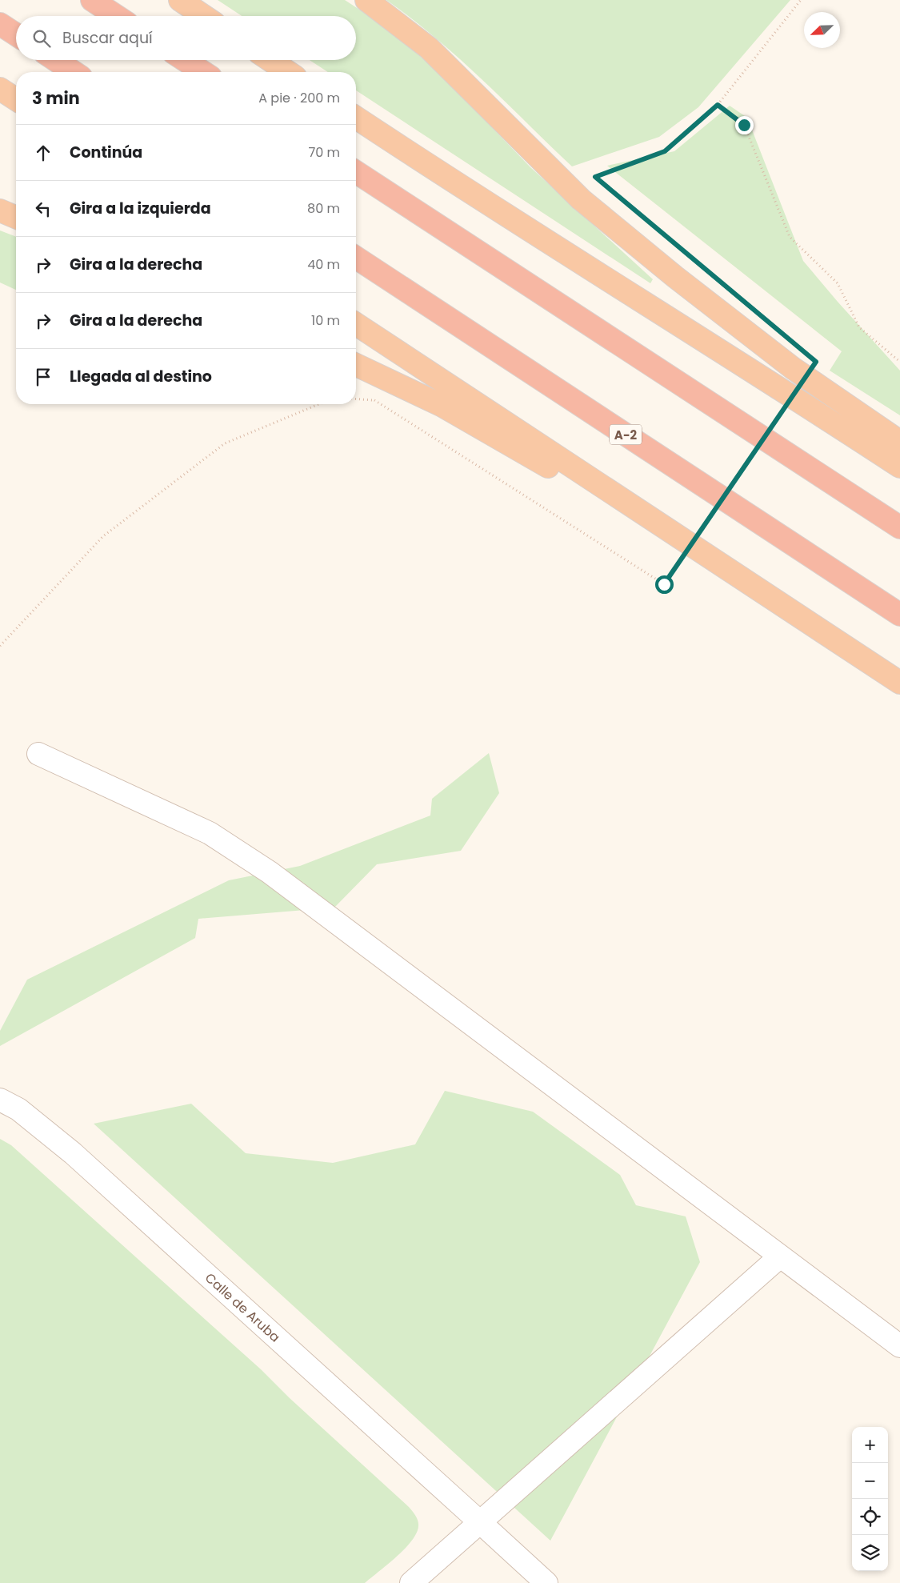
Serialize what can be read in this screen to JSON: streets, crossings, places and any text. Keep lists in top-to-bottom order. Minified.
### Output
{"streets":{"highway":["A-2"],"street":["Calle de Aruba"]},"north":"bottom left","page":{"search":"Buscar aquí","heading":["3 min","A pie · 200 m"],"list":[["Continúa","70 m"],["Gira a la izquierda","80 m"],["Gira a la derecha","40 m"],["Gira a la derecha","10 m"],"Llegada al destino"],"map_buttons":["+","−"]}}
